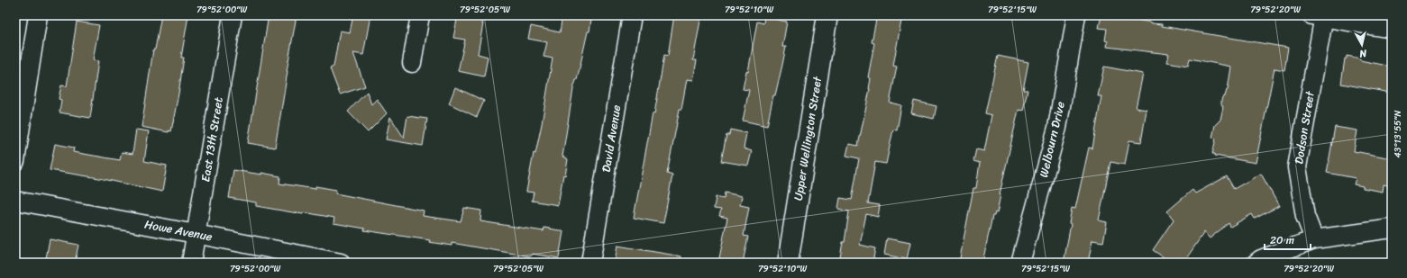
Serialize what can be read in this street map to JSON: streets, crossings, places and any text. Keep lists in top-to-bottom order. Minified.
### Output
{"streets":{"main road":["Upper Wellington Street"],"street":["Dodson Street","David Avenue","East 13th Street","Welbourn Drive","Howe Avenue"]},"crossings":[["East 13th Street","Howe Avenue"]],"scale_bar":"20 m","north":"bottom","coordinates":["79°52'00\"W","79°52'05\"W","79°52'10\"W","79°52'15\"W","79°52'20\"W","43°13'55\"N"]}
